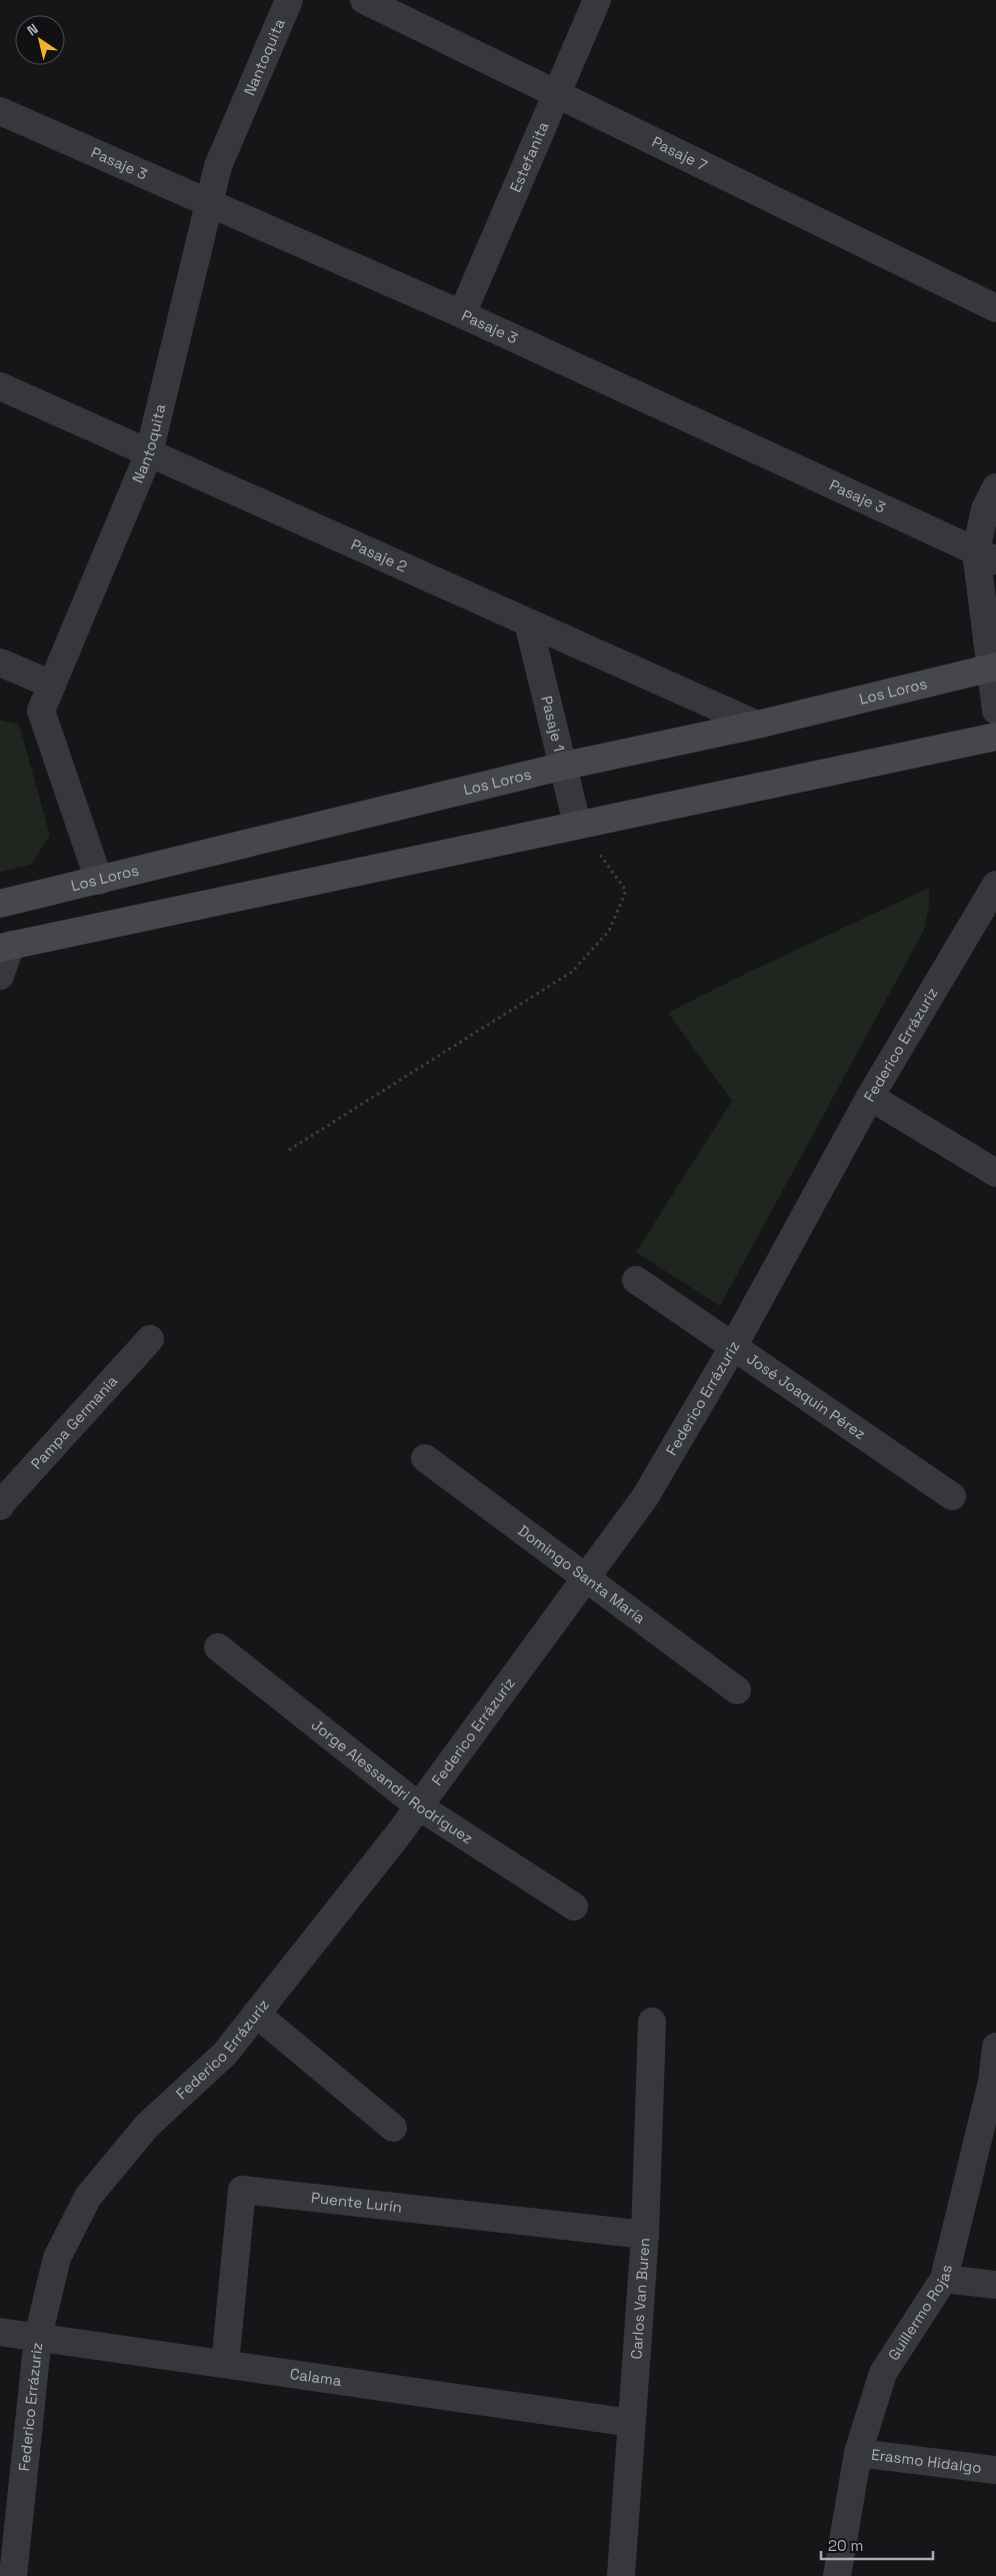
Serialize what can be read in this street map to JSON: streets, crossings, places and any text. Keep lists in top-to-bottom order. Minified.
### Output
{"streets":{"main road":["Los Loros"],"street":["Nantoquita","Pasaje 7","Estefanita","Pasaje 3","Pasaje 2","Pasaje 1","Federico Errázuriz","José Joaquín Pérez","Pampa Germania","Domingo Santa María","Jorge Alessandri Rodríguez","Puente Lurín","Carlos Van Buren","Guillermo Rojas","Calama","Erasmo Hidalgo"]},"crossings":[["Nantoquita","Pasaje 3"],["Nantoquita","Pasaje 2"],["Nantoquita","Los Loros"],["Pasaje 7","Estefanita"],["Estefanita","Pasaje 3"],["Pasaje 2","Los Loros"],["Pasaje 2","Pasaje 1"],["Los Loros","Pasaje 1"],["Federico Errázuriz","José Joaquín Pérez"],["Federico Errázuriz","Domingo Santa María"],["Federico Errázuriz","Jorge Alessandri Rodríguez"],["Federico Errázuriz","Calama"],["Puente Lurín","Carlos Van Buren"],["Puente Lurín","Calama"],["Carlos Van Buren","Calama"],["Guillermo Rojas","Erasmo Hidalgo"]],"scale_bar":"20 m","north":"top left"}
